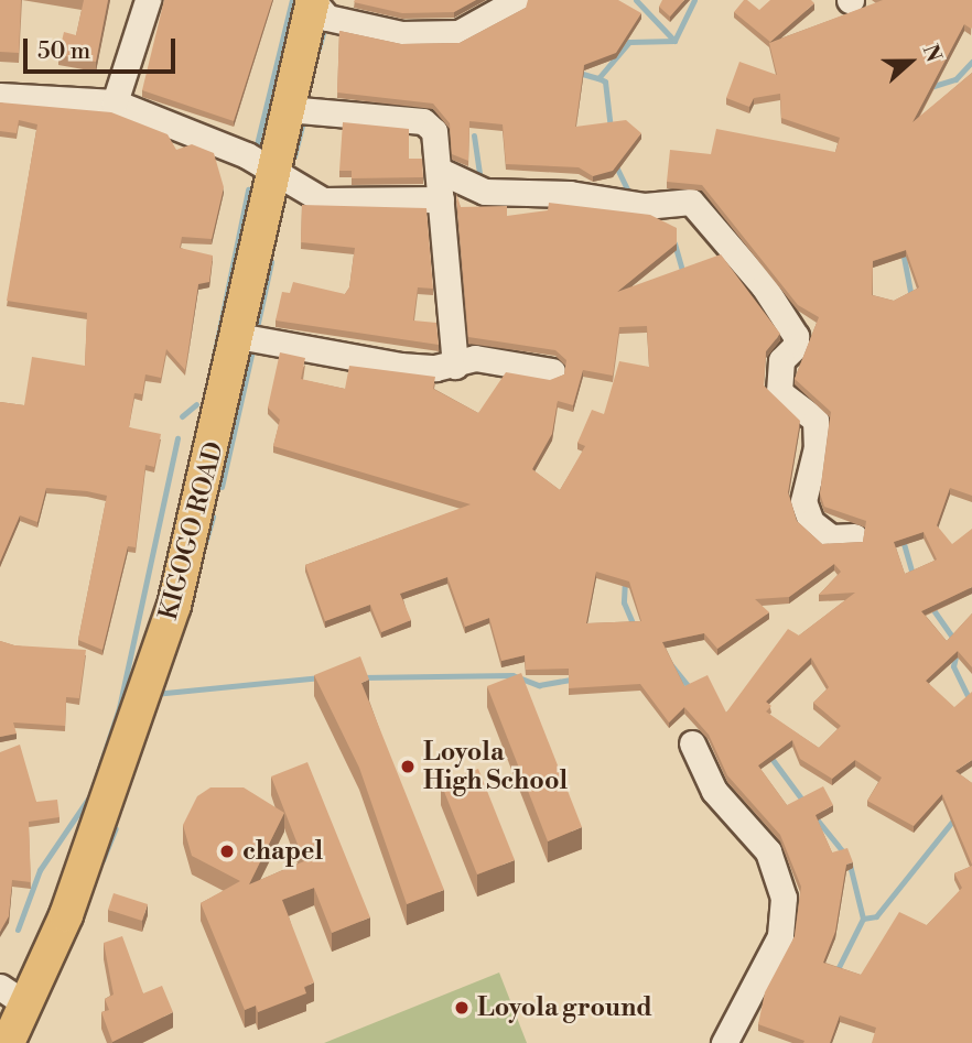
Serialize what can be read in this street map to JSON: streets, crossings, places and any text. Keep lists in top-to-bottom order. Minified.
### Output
{"streets":{"main road":["KIGOGO ROAD"]},"places":["Loyola High School","chapel","Loyola ground"],"scale_bar":"50 m","north":"right"}
